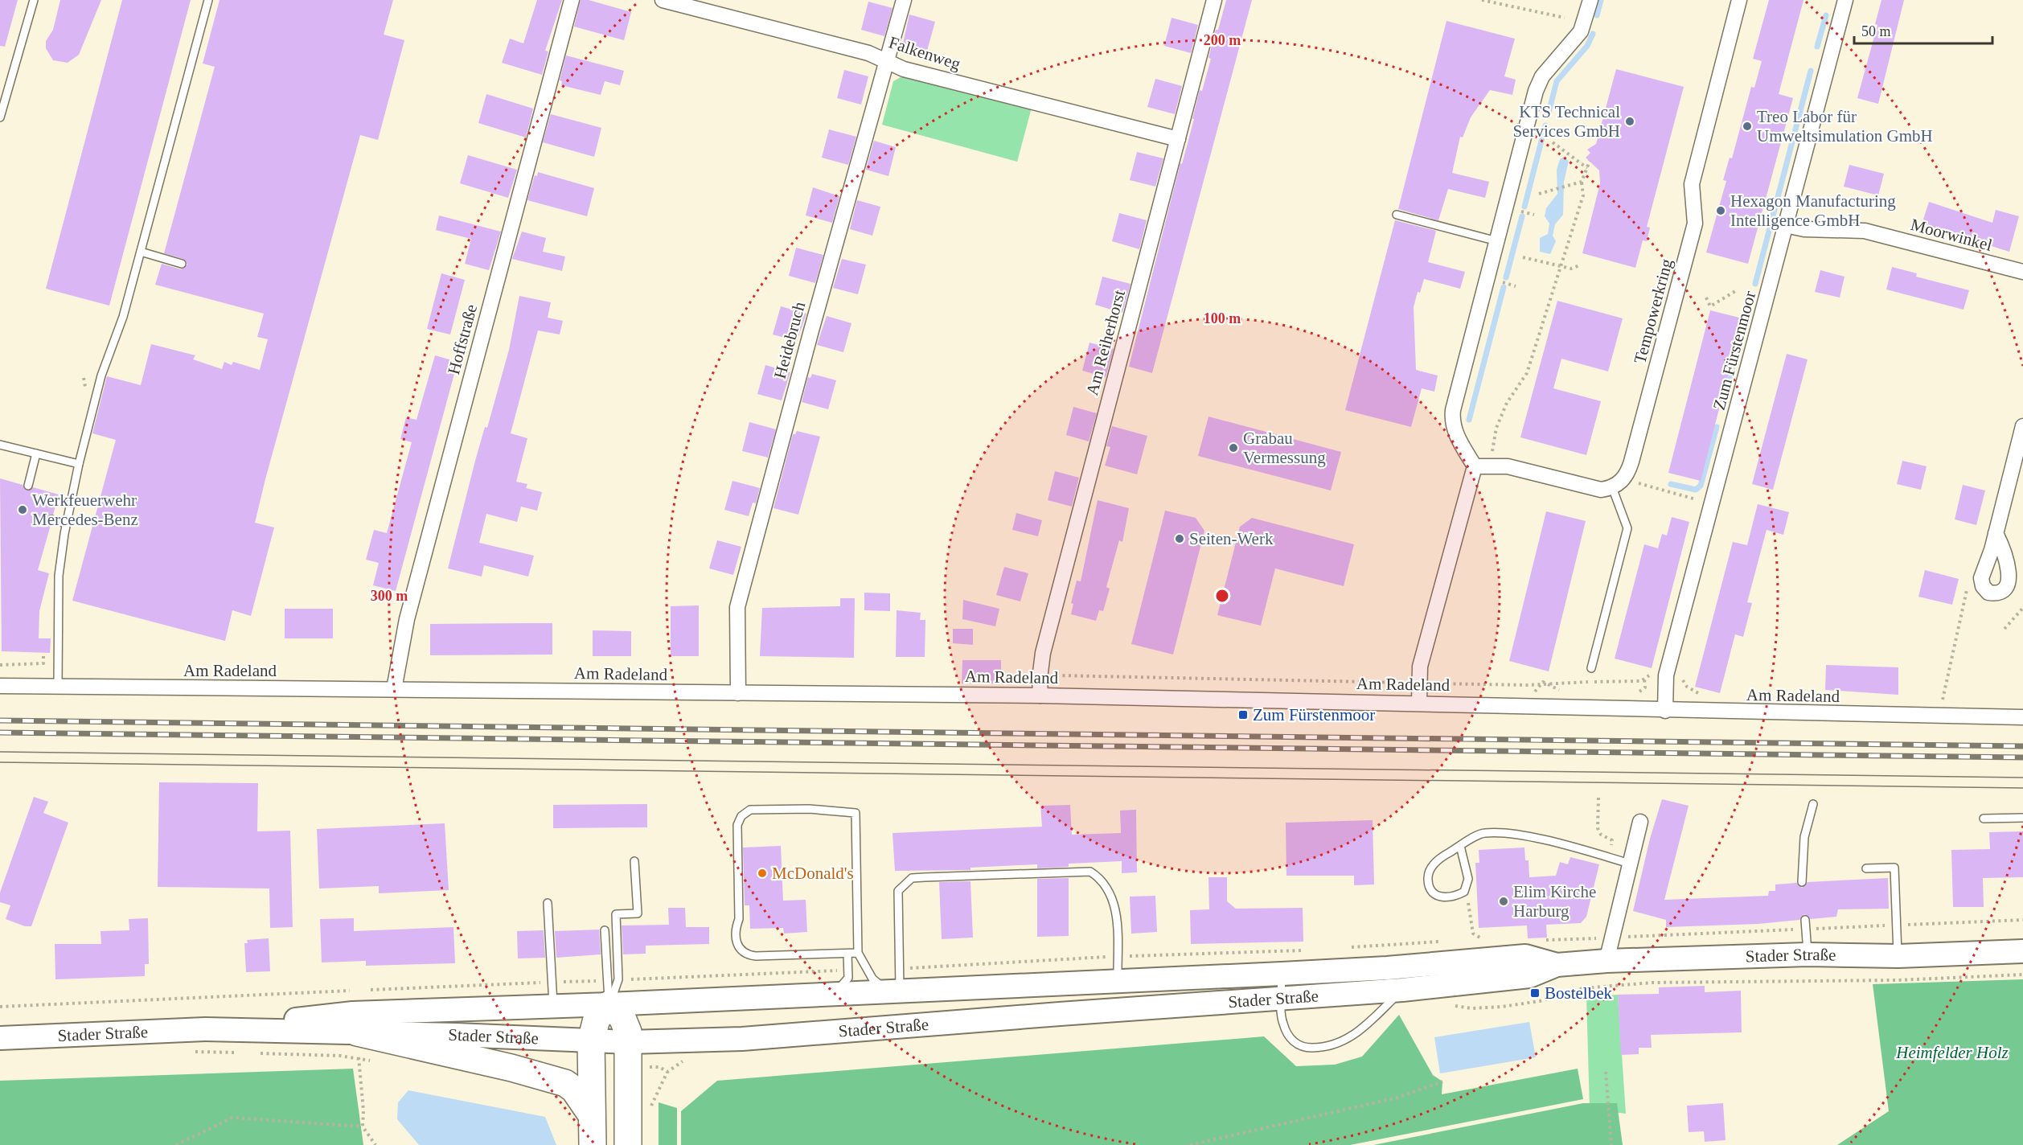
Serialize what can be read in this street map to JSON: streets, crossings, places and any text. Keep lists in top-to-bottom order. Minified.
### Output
{"streets":{"main road":["Stader Straße"],"street":["Falkenweg","Moorwinkel","Tempowerkring","Hoffstraße","Heidebruch","Am Reiherhorst","Zum Fürstenmoor","Am Radeland"]},"crossings":[["Falkenweg","Heidebruch"],["Falkenweg","Am Reiherhorst"],["Moorwinkel","Zum Fürstenmoor"],["Hoffstraße","Am Radeland"],["Heidebruch","Am Radeland"],["Am Reiherhorst","Am Radeland"],["Zum Fürstenmoor","Am Radeland"]],"parks":["Heimfelder Holz"],"places":{"other":["KTS Technical Services GmbH","Treo Labor für Umweltsimulation GmbH","Hexagon Manufacturing Intelligence GmbH","Grabau Vermessung","Werkfeuerwehr Mercedes-Benz","Seiten-Werk","McDonald's","Elim Kirche Harburg"],"transit":["Zum Fürstenmoor","Bostelbek"]},"scale_bar":"50 m","rings":["200 m","100 m","300 m"]}
